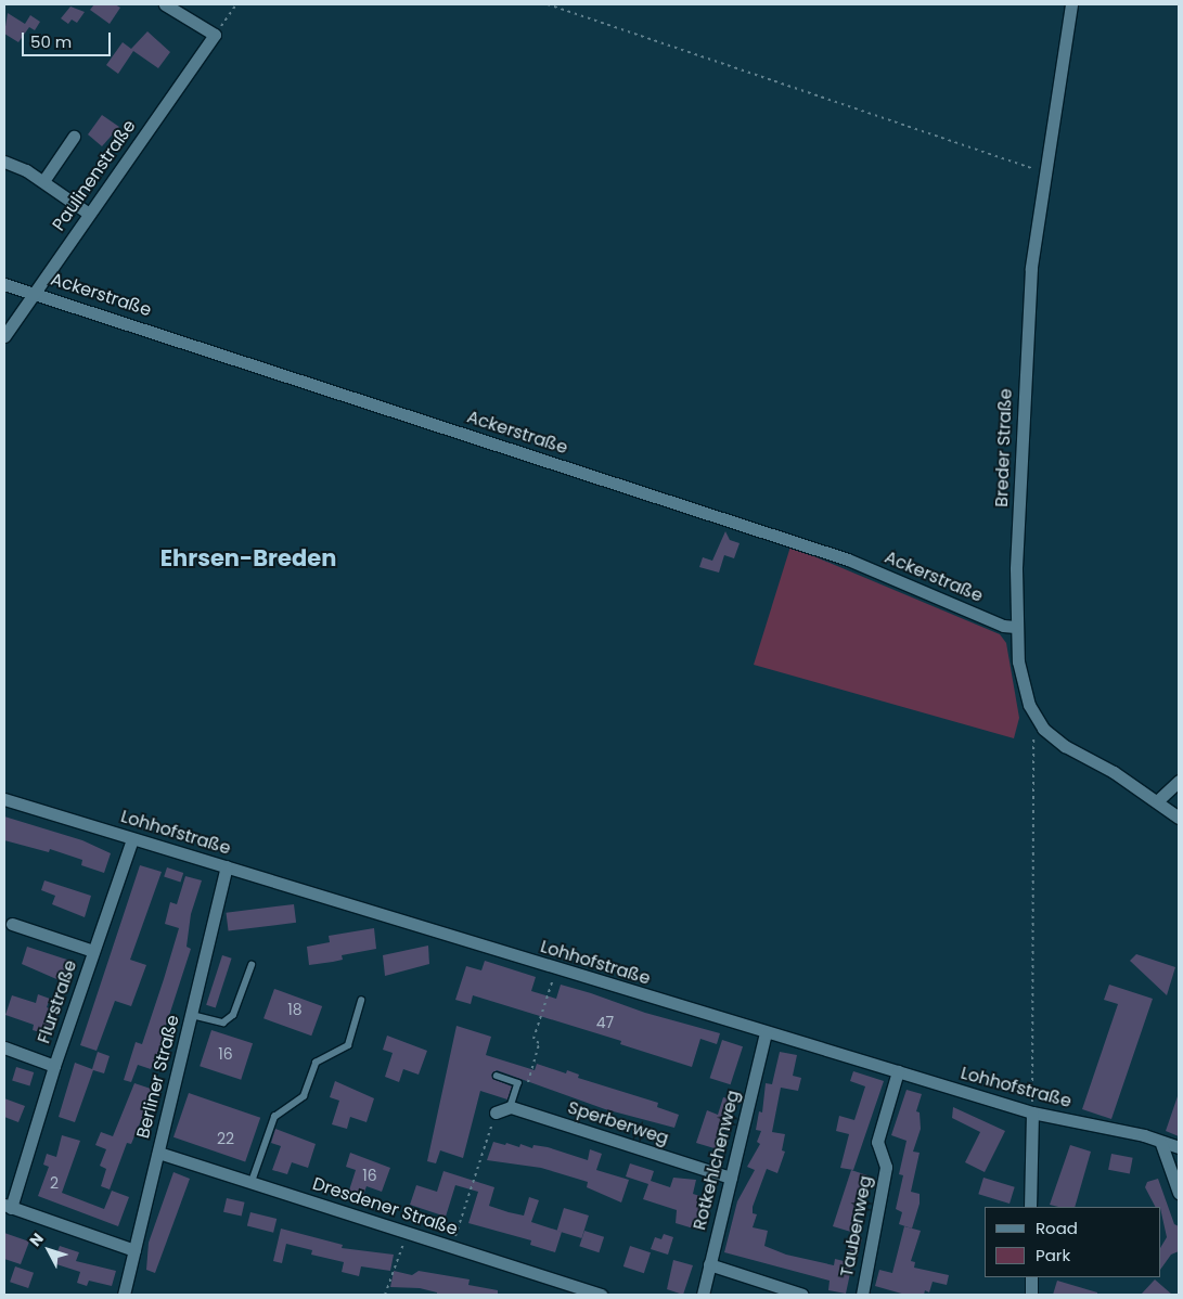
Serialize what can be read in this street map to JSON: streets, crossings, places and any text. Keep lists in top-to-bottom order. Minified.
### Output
{"streets":{"street":["Paulinenstraße","Ackerstraße","Breder Straße","Lohhofstraße","Flurstraße","Berliner Straße","Sperberweg","Rotkehlchenweg","Dresdener Straße","Taubenweg"]},"crossings":[["Paulinenstraße","Ackerstraße"],["Ackerstraße","Breder Straße"],["Lohhofstraße","Flurstraße"],["Lohhofstraße","Berliner Straße"],["Lohhofstraße","Rotkehlchenweg"],["Lohhofstraße","Taubenweg"],["Berliner Straße","Dresdener Straße"],["Sperberweg","Rotkehlchenweg"]],"districts":["Ehrsen-Breden"],"house_numbers":["18","47","16","22","16","2"],"legend":["Road","Park"],"scale_bar":"50 m","north":"top left"}
